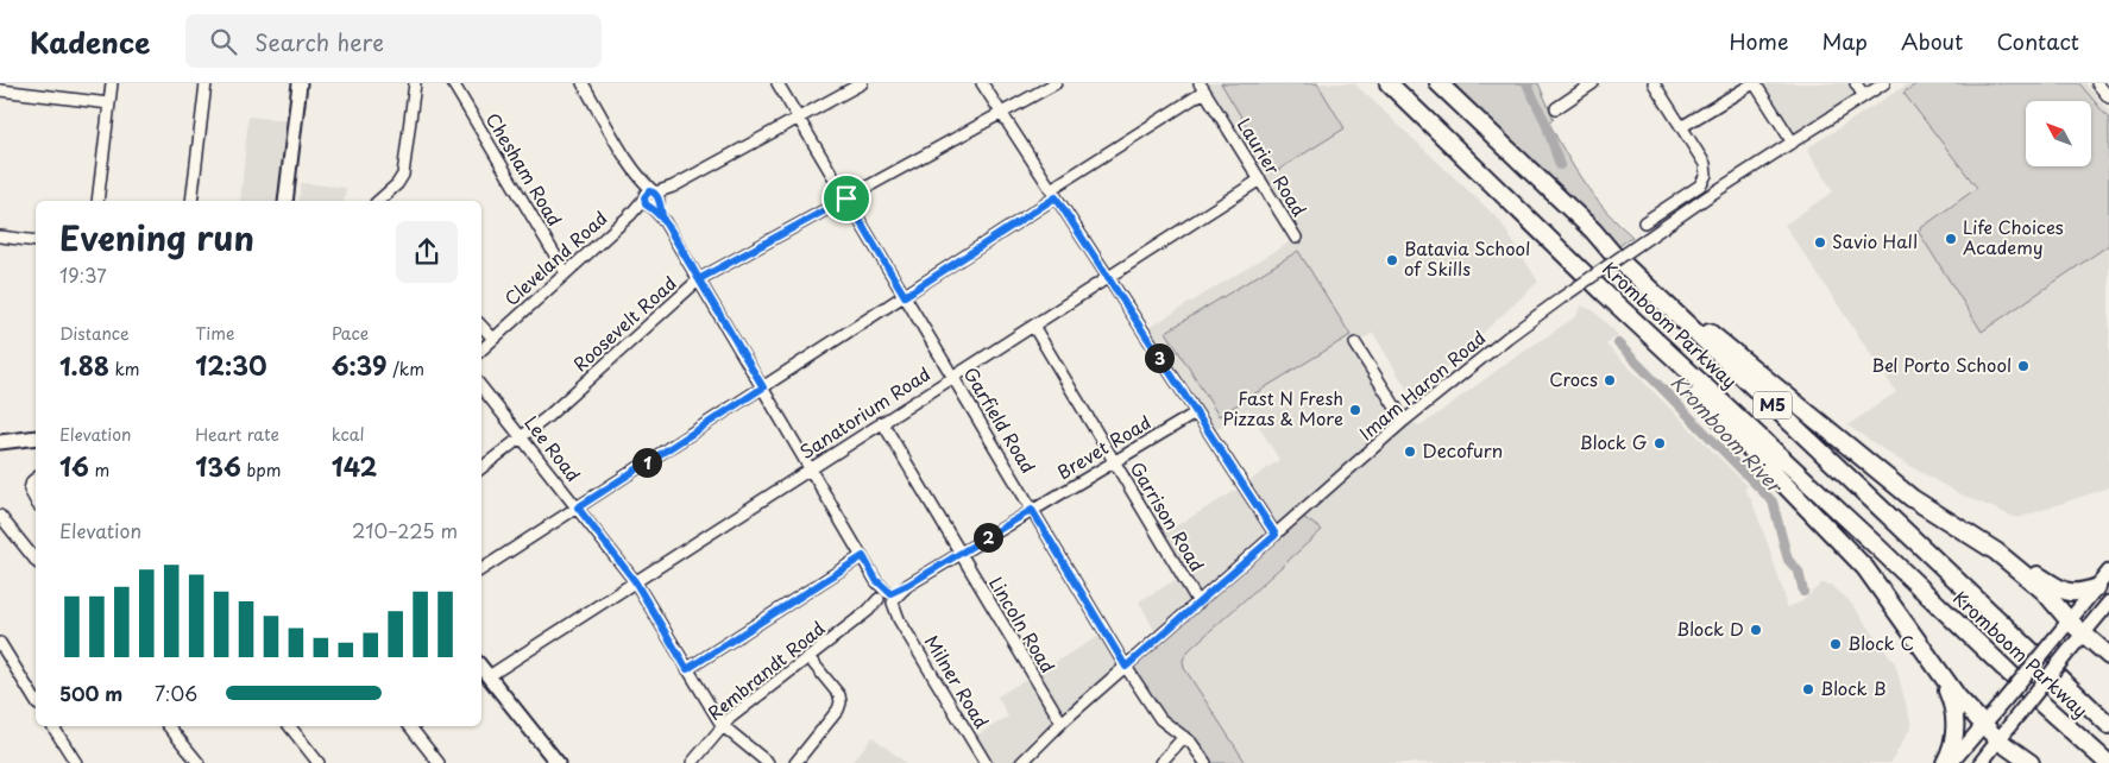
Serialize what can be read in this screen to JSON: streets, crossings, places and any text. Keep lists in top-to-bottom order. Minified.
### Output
{"streets":{"highway":["Kromboom Parkway","M5"],"street":["Laurier Road","Chesham Road","Cleveland Road","Roosevelt Road","Imam Haron Road","Sanatorium Road","Garfield Road","Brevet Road","Lee Road","Garrison Road","Lincoln Road","Rembrandt Road","Milner Road"]},"crossings":[["Laurier Road","Sanatorium Road"],["Chesham Road","Cleveland Road"],["Cleveland Road","Garfield Road"],["Cleveland Road","Milner Road"],["Roosevelt Road","Garfield Road"],["Roosevelt Road","Lee Road"],["Roosevelt Road","Milner Road"],["Imam Haron Road","Garfield Road"],["Imam Haron Road","Garrison Road"],["Imam Haron Road","Lincoln Road"],["Sanatorium Road","Garfield Road"],["Sanatorium Road","Lee Road"],["Sanatorium Road","Garrison Road"],["Sanatorium Road","Lincoln Road"],["Sanatorium Road","Milner Road"],["Garfield Road","Brevet Road"],["Brevet Road","Garrison Road"],["Brevet Road","Lincoln Road"],["Brevet Road","Rembrandt Road"],["Brevet Road","Milner Road"],["Lee Road","Rembrandt Road"],["Rembrandt Road","Milner Road"]],"water":["Kromboom River"],"places":["Life Choices Academy","Savio Hall","Batavia School of Skills","Bel Porto School","Crocs","Fast N Fresh Pizzas & More","Block G","Decofurn","Block D","Block C","Block B"],"north":"top left","page":{"header":"Kadence","search":"Search here","nav":["Home","Map","About","Contact"],"heading":["Evening run","19:37"],"stats":[["Distance","1.88 km"],["Time","12:30"],["Pace","6:39 /km"],["Elevation","16 m"],["Heart rate","136 bpm"],["kcal","142"]],"pins":["3","1","2"],"chart":["Elevation","210–225 m"],"list":[{"name":"500 m","note":"7:06"}]}}
